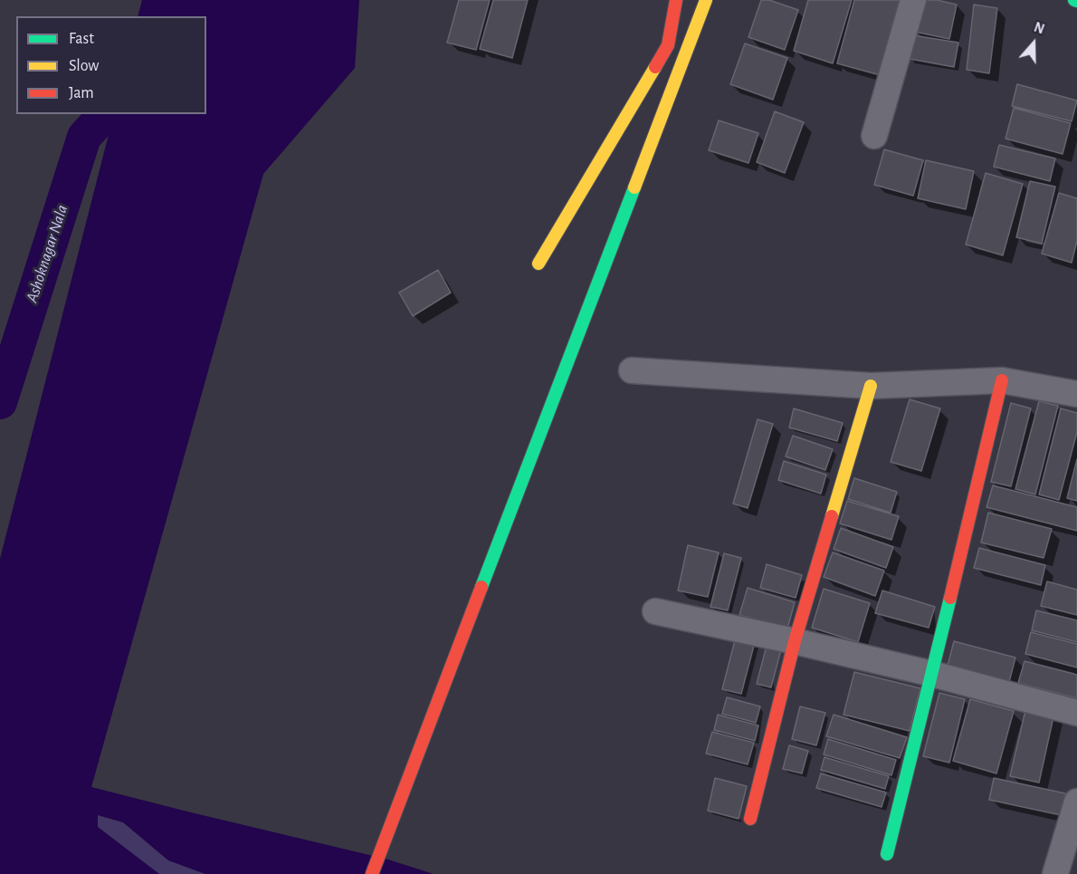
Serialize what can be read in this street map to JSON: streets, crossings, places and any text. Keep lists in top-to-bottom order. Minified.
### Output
{"water":["Ashoknagar Nala"],"legend":["Fast","Slow","Jam"],"north":"top"}
